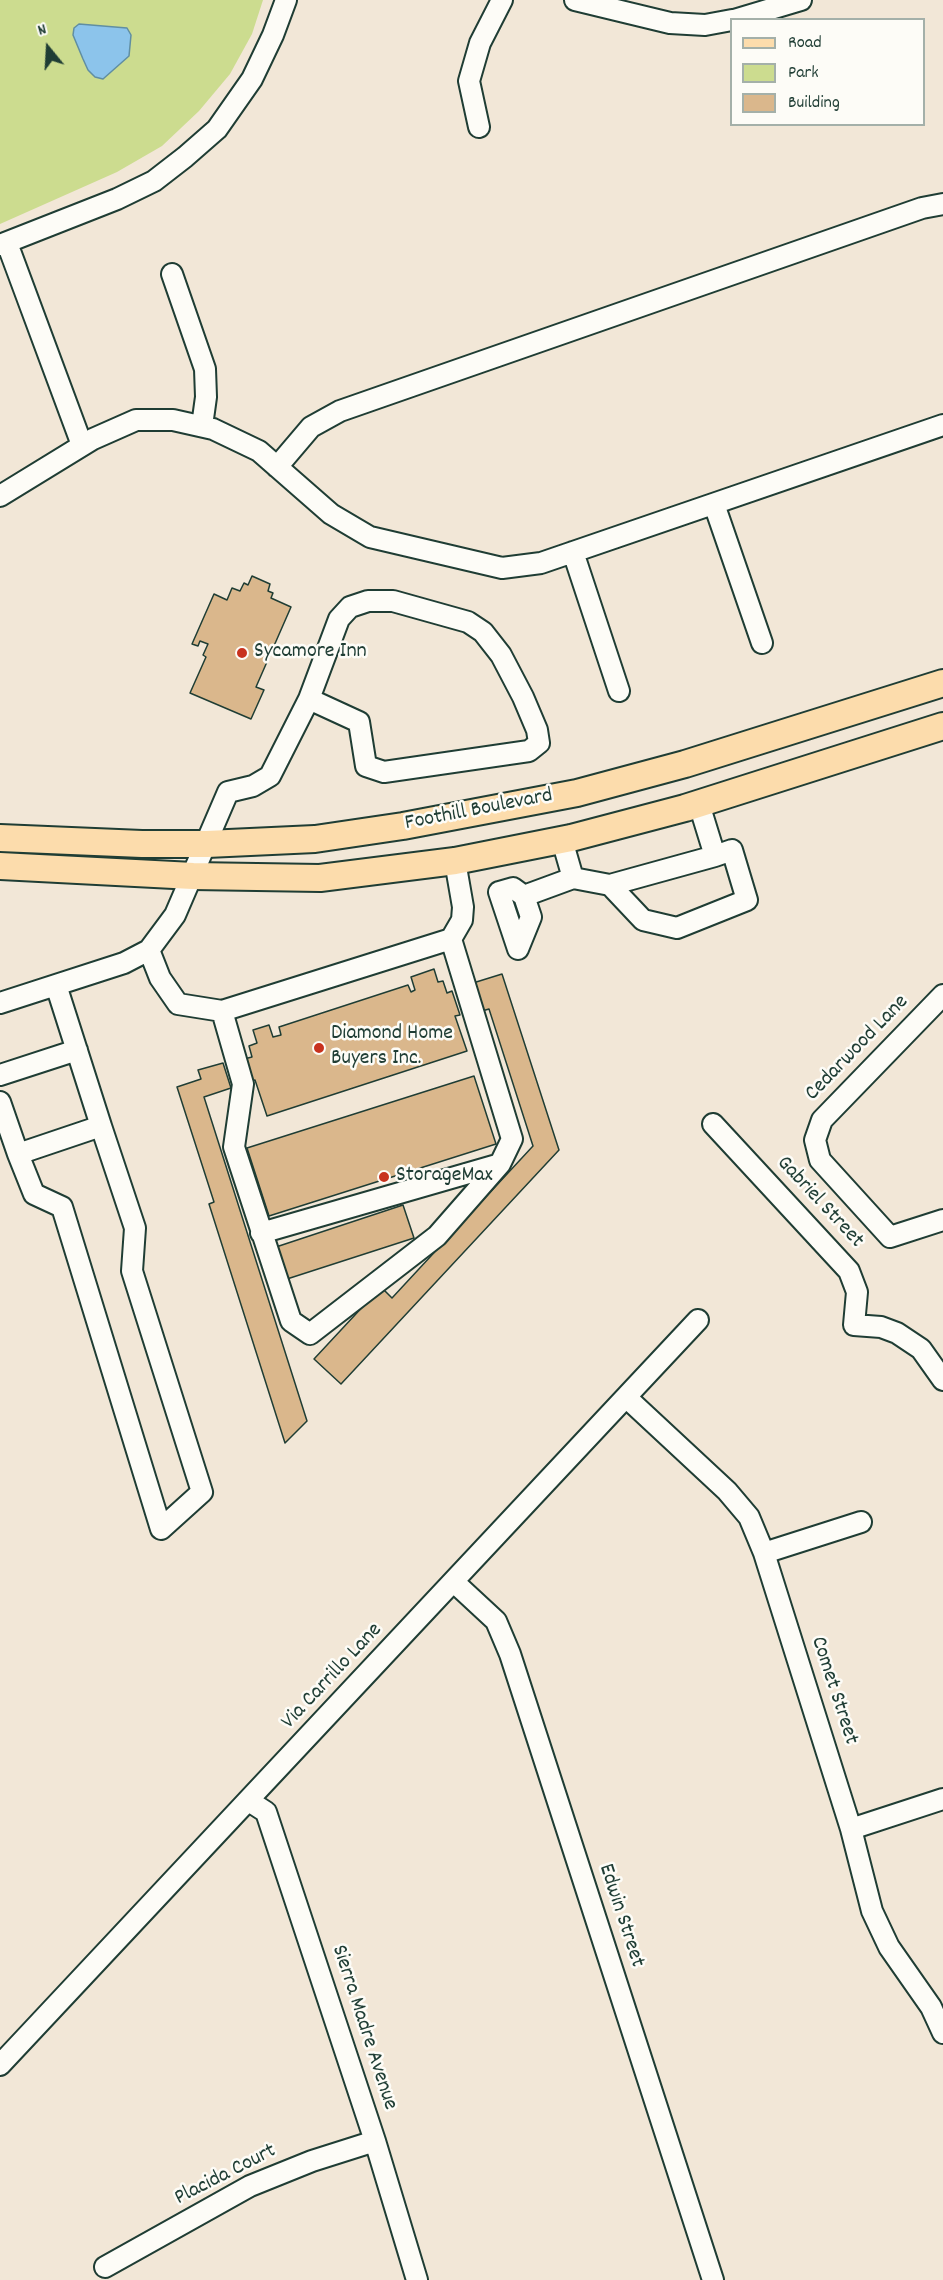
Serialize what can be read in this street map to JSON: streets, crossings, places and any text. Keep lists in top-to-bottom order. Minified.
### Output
{"streets":{"main road":["Foothill Boulevard"],"street":["Cedarwood Lane","Gabriel Street","Via Carrillo Lane","Comet Street","Edwin Street","Sierra Madre Avenue","Placida Court"]},"crossings":[["Via Carrillo Lane","Comet Street"],["Via Carrillo Lane","Edwin Street"],["Via Carrillo Lane","Sierra Madre Avenue"],["Sierra Madre Avenue","Placida Court"]],"places":["Sycamore Inn","Diamond Home Buyers Inc.","StorageMax"],"legend":["Road","Park","Building"],"north":"top"}
